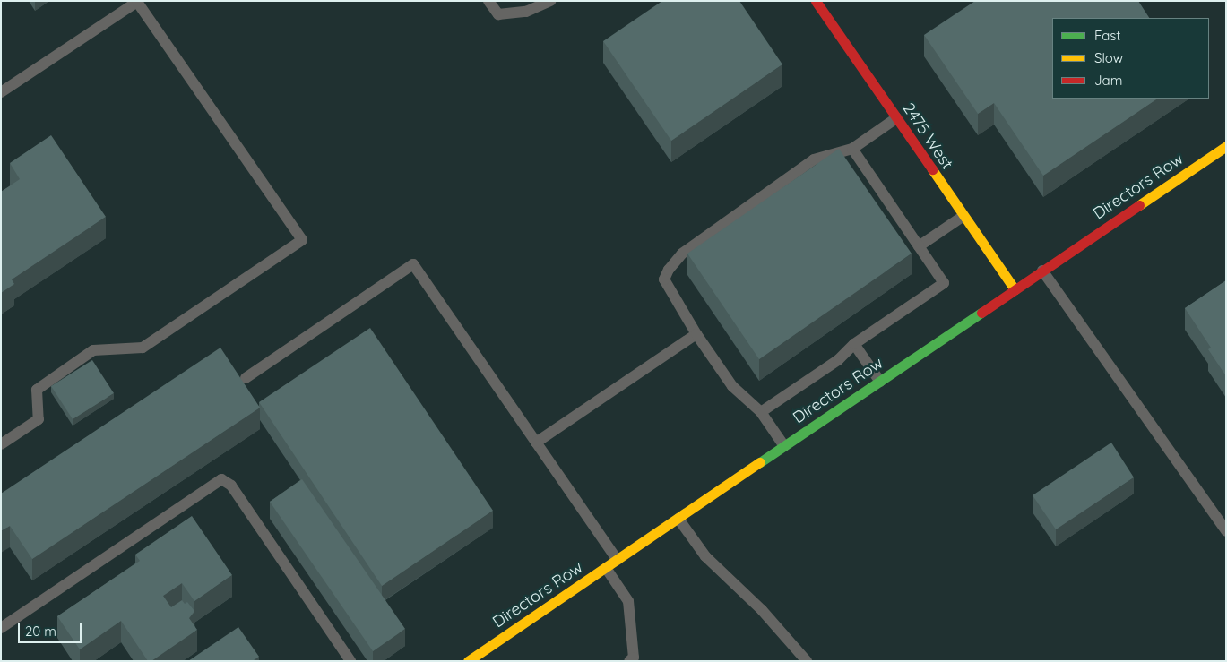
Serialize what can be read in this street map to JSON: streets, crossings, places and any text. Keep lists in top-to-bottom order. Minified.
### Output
{"streets":{"street":["2475 West","Directors Row"]},"crossings":[["2475 West","Directors Row"]],"legend":["Fast","Slow","Jam"],"scale_bar":"20 m"}
